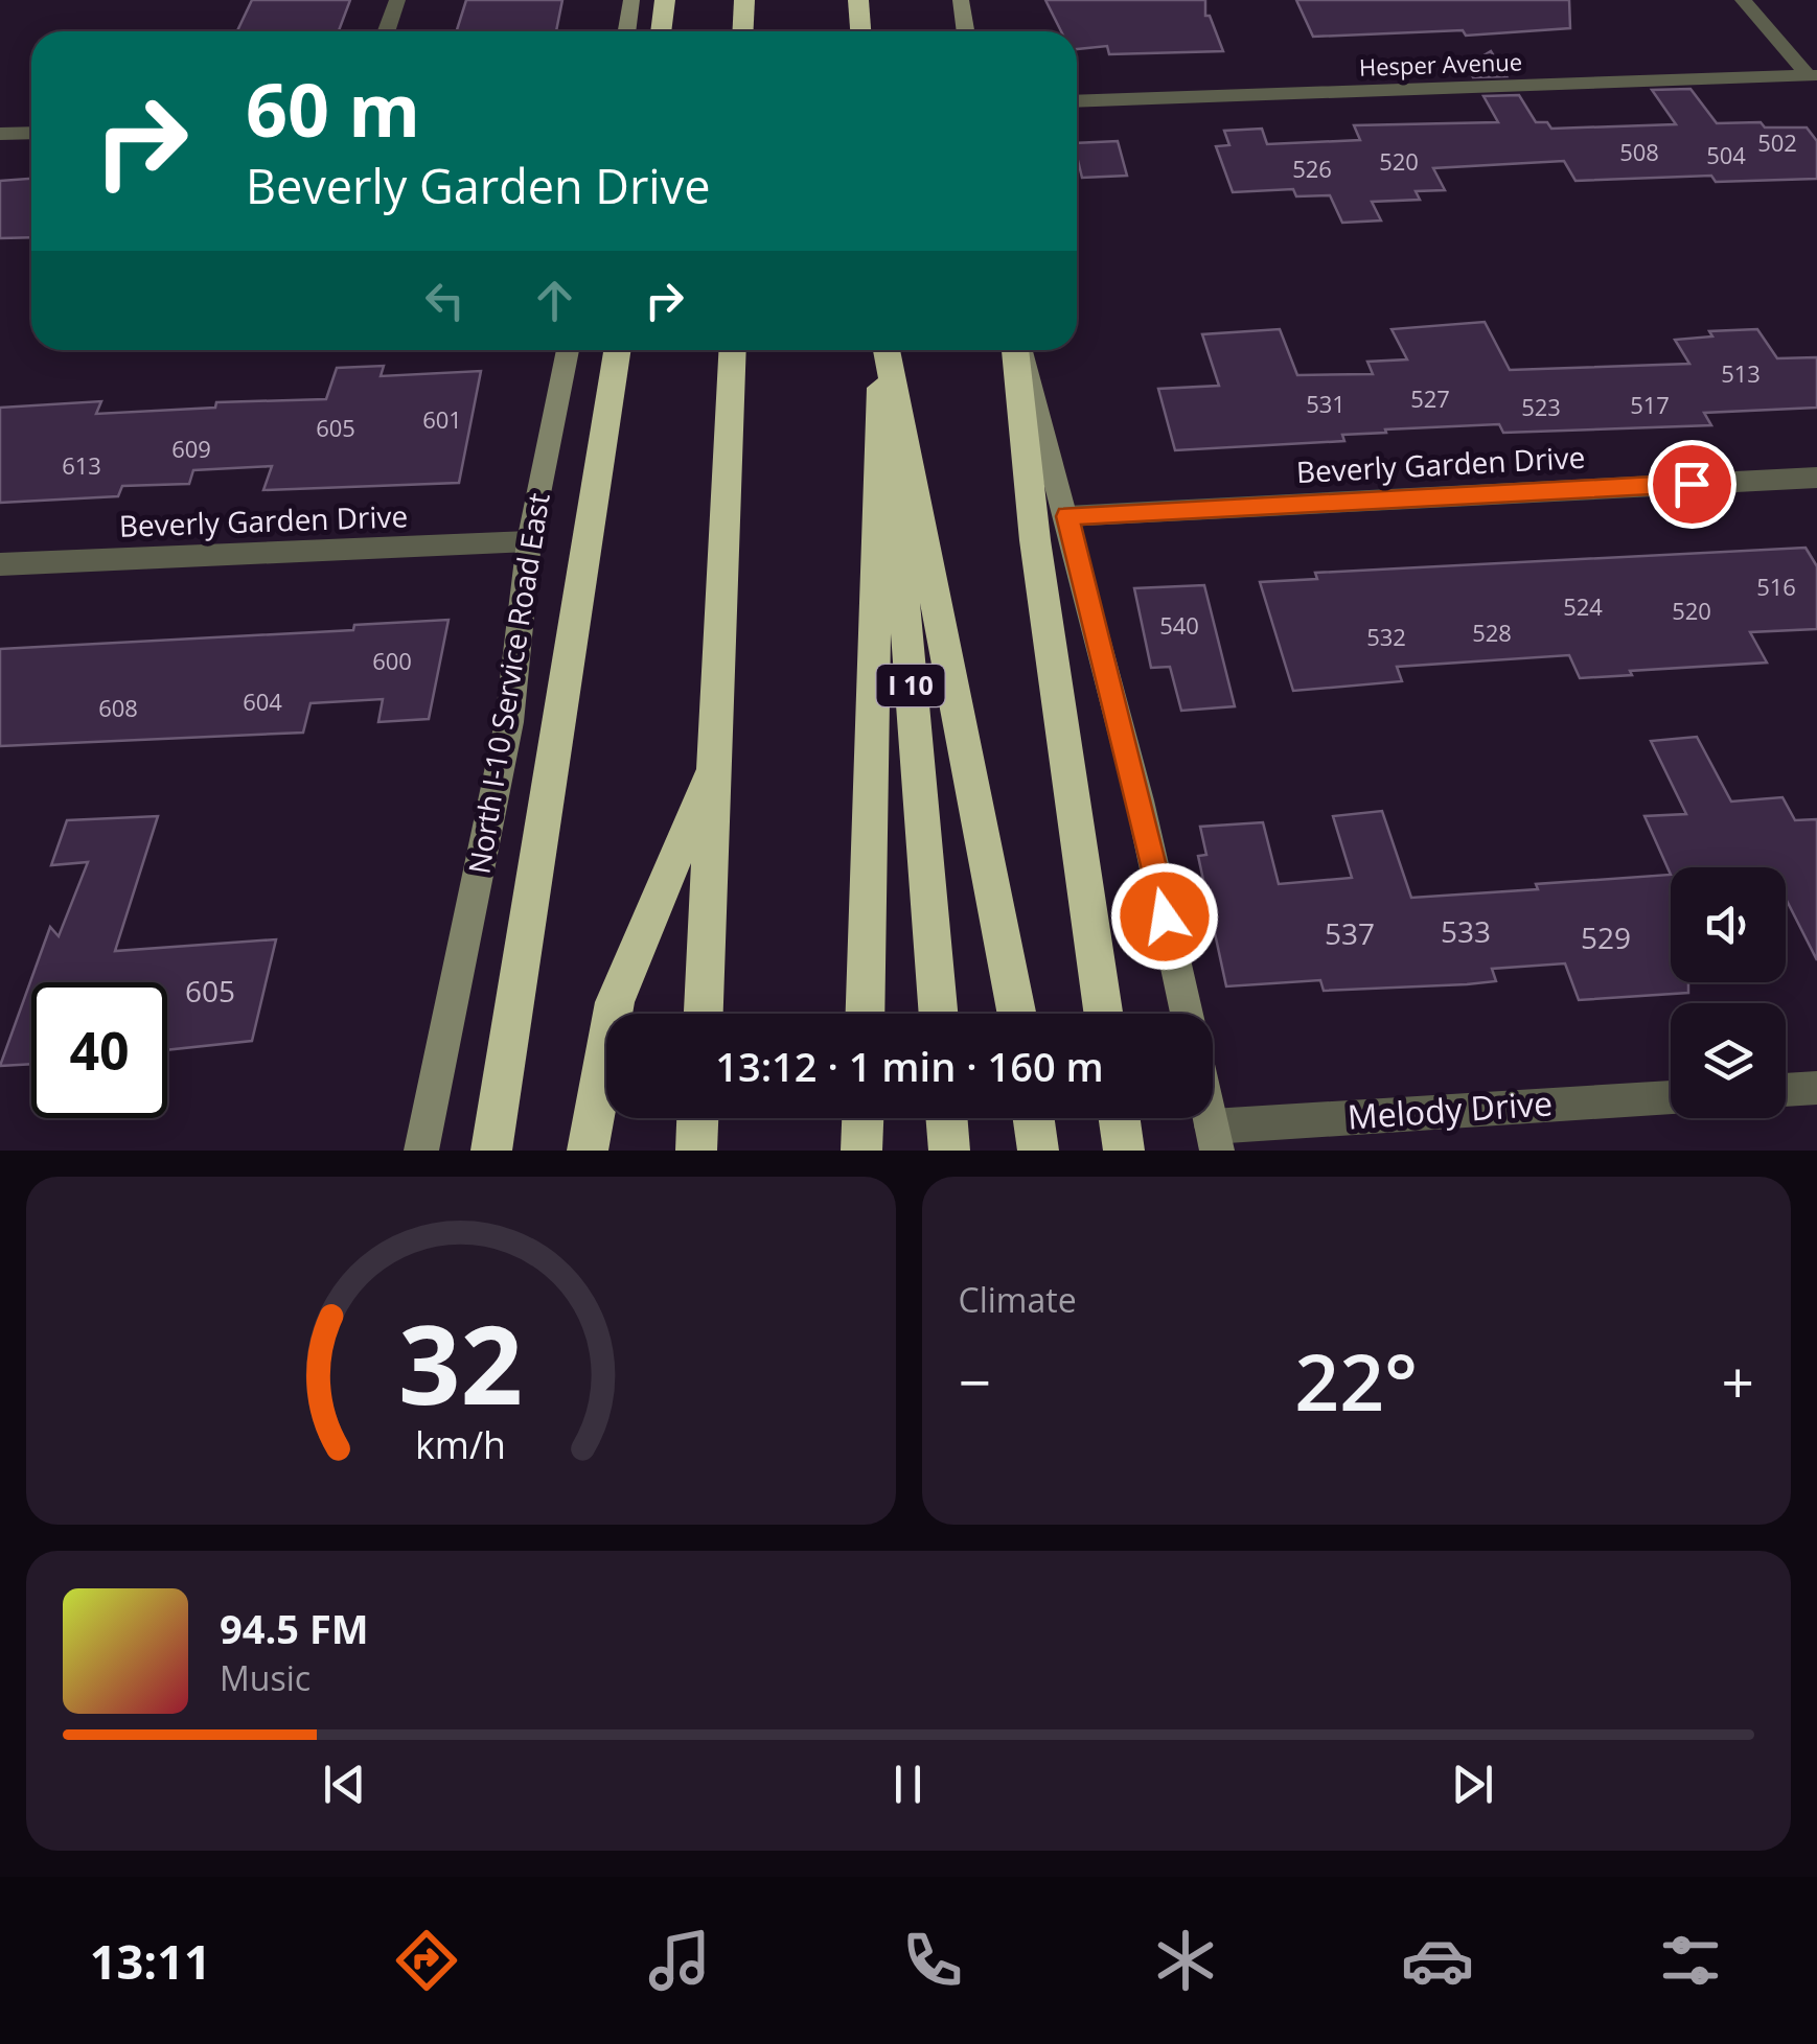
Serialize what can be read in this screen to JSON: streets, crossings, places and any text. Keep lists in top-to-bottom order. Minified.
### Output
{"streets":{"highway":["I 10"],"street":["Hesper Avenue","Beverly Garden Drive","North I-10 Service Road East","Melody Drive"]},"crossings":[["Beverly Garden Drive","North I-10 Service Road East"]],"house_numbers":["502","508","504","520","526","513","527","531","517","523","601","605","609","613","516","524","520","540","528","532","600","604","608","533","537","529","605"],"page":{"turn":["60 m","Beverly Garden Drive"],"limit":"40","trip":"13:12 · 1 min · 160 m","tile":"Climate","heat":["−","22°","+"],"song":["94.5 FM","Music"],"tabs":"13:11","gauge":["32","km/h"]}}
